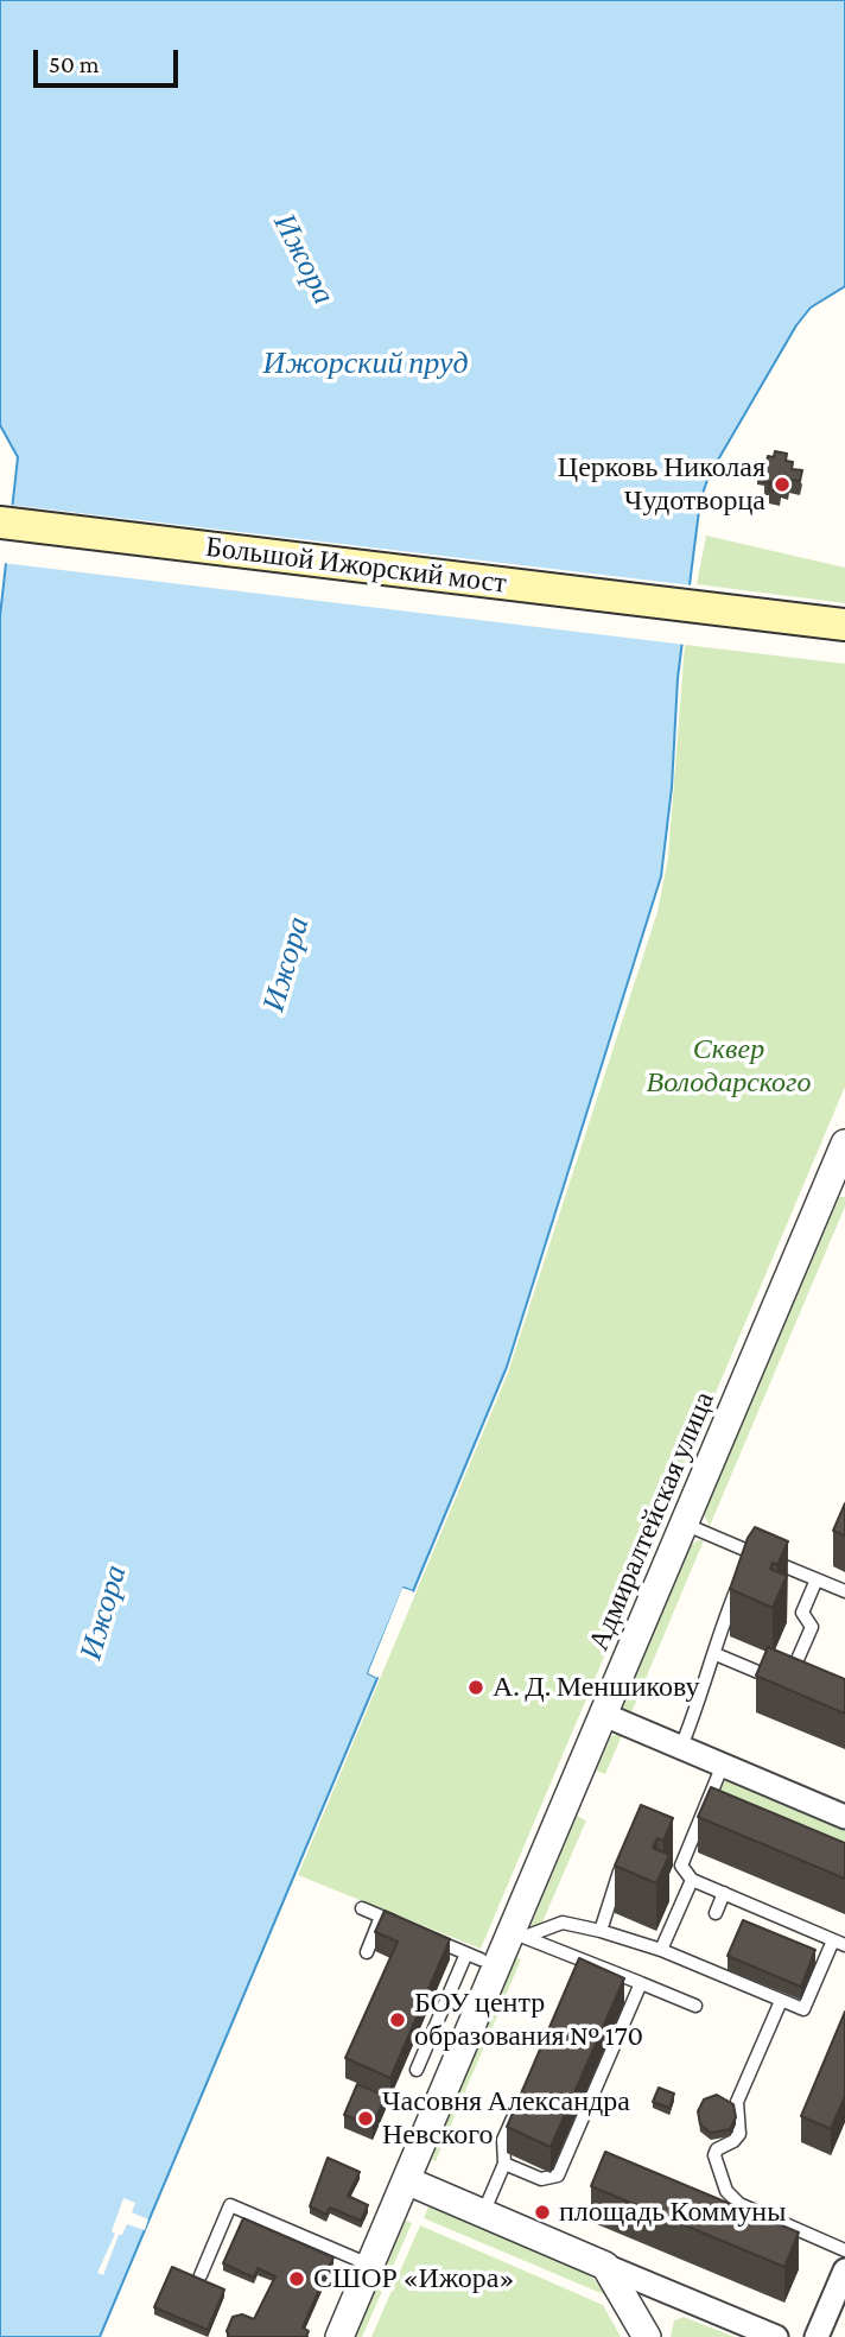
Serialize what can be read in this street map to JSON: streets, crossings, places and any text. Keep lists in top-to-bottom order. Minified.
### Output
{"streets":{"main road":["Большой Ижорский мост"],"street":["Адмиралтейская улица"]},"water":["Ижора","Ижорский пруд"],"parks":["Сквер Володарского"],"places":["Церковь Николая Чудотворца","А. Д. Меншикову","БОУ центр образования № 170","Часовня Александра Невского","площадь Коммуны","СШОР «Ижора»"],"scale_bar":"50 m"}
